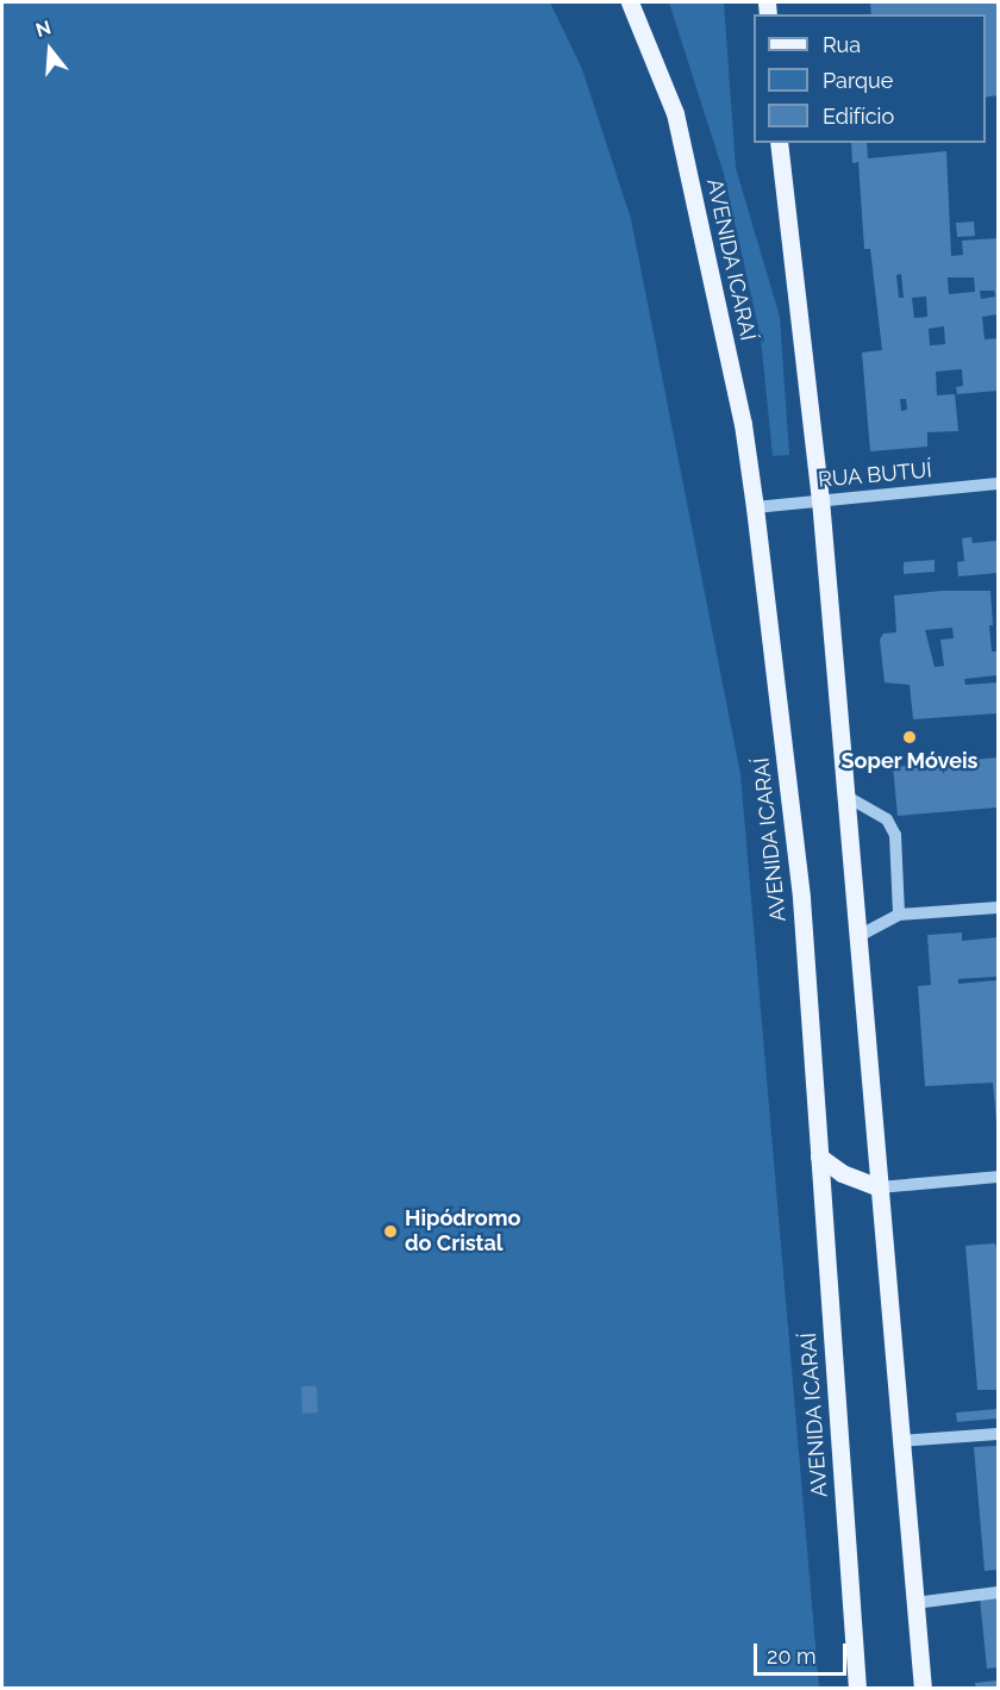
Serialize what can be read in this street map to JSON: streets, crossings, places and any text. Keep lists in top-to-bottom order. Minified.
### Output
{"streets":{"main road":["AVENIDA ICARAÍ"],"street":["RUA BUTUÍ"]},"crossings":[["AVENIDA ICARAÍ","RUA BUTUÍ"]],"places":["Soper Móveis","Hipódromo do Cristal"],"legend":["Rua","Parque","Edifício"],"scale_bar":"20 m","north":"top"}
